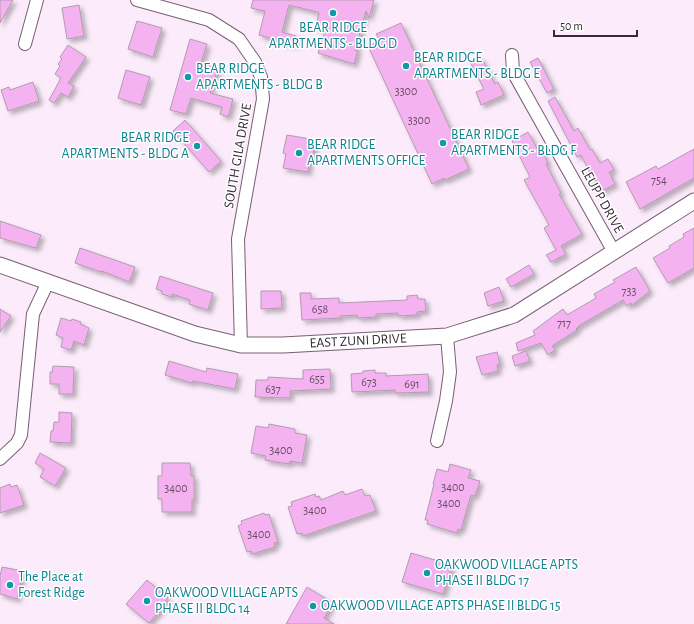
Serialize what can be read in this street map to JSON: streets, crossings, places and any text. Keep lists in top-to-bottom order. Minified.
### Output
{"streets":{"street":["SOUTH GILA DRIVE","LEUPP DRIVE","EAST ZUNI DRIVE"]},"crossings":[["SOUTH GILA DRIVE","EAST ZUNI DRIVE"],["LEUPP DRIVE","EAST ZUNI DRIVE"]],"places":["BEAR RIDGE APARTMENTS - BLDG D","BEAR RIDGE APARTMENTS - BLDG E","BEAR RIDGE APARTMENTS - BLDG B","BEAR RIDGE APARTMENTS - BLDG F","BEAR RIDGE APARTMENTS - BLDG A","BEAR RIDGE APARTMENTS OFFICE","OAKWOOD VILLAGE APTS PHASE II BLDG 17","The Place at Forest Ridge","OAKWOOD VILLAGE APTS PHASE II BLDG 14","OAKWOOD VILLAGE APTS PHASE II BLDG 15"],"house_numbers":["3300","3300","754","733","658","717","655","673","691","637","3400","3400","3400","3400","3400","3400"],"scale_bar":"50 m"}
